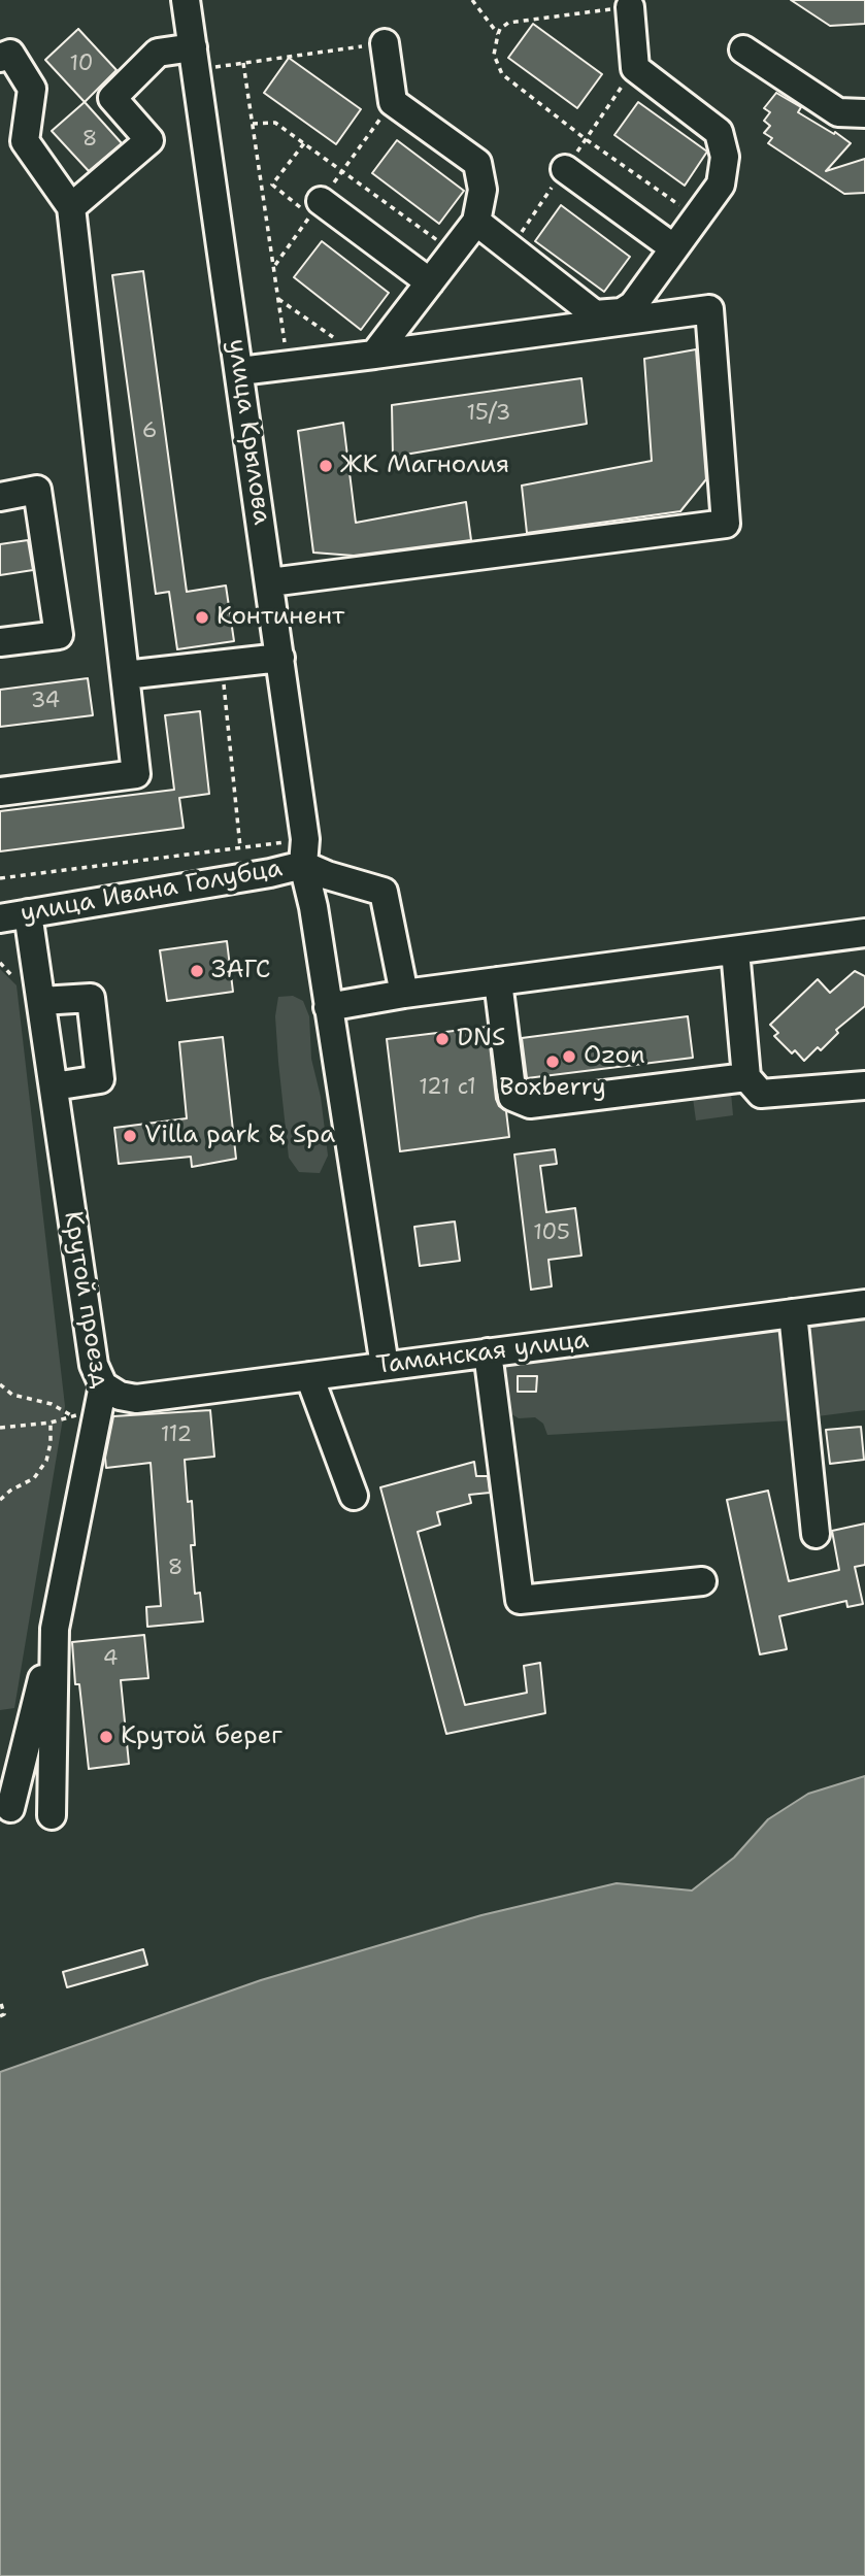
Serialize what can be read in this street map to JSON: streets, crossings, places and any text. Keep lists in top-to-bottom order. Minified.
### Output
{"streets":{"street":["улица Крылова","улица Ивана Голубца","Крутой проезд","Таманская улица"]},"crossings":[["улица Крылова","улица Ивана Голубца"],["улица Крылова","Таманская улица"],["улица Ивана Голубца","Крутой проезд"],["Крутой проезд","Таманская улица"]],"places":["ЖК Магнолия","Континент","ЗАГС","DNS","Ozon","Boxberry","Villa park & Spa","Крутой берег"],"house_numbers":["10","8","15/3","6","34","121 с1","105","112","8","4"]}
